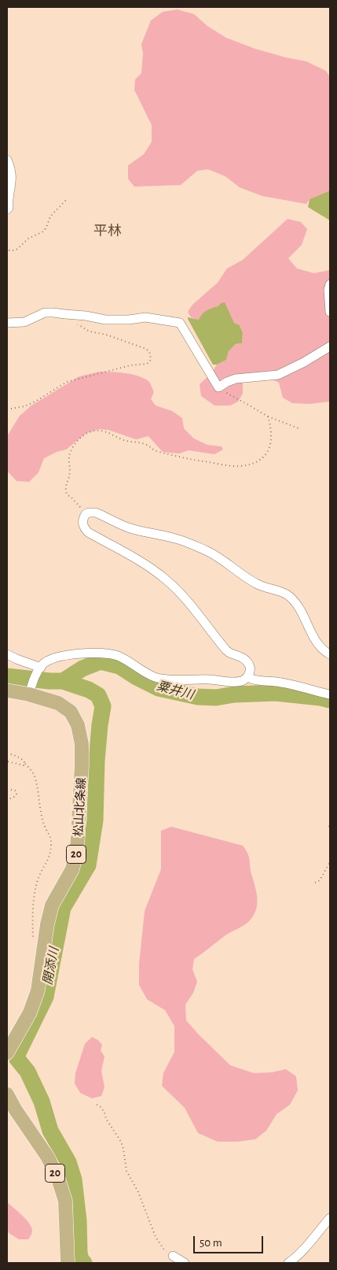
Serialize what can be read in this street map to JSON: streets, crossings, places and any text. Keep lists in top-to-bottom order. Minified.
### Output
{"streets":{"main road":["松山北条線","20"]},"districts":["平林"],"water":["粟井川","開添川"],"scale_bar":"50 m"}
